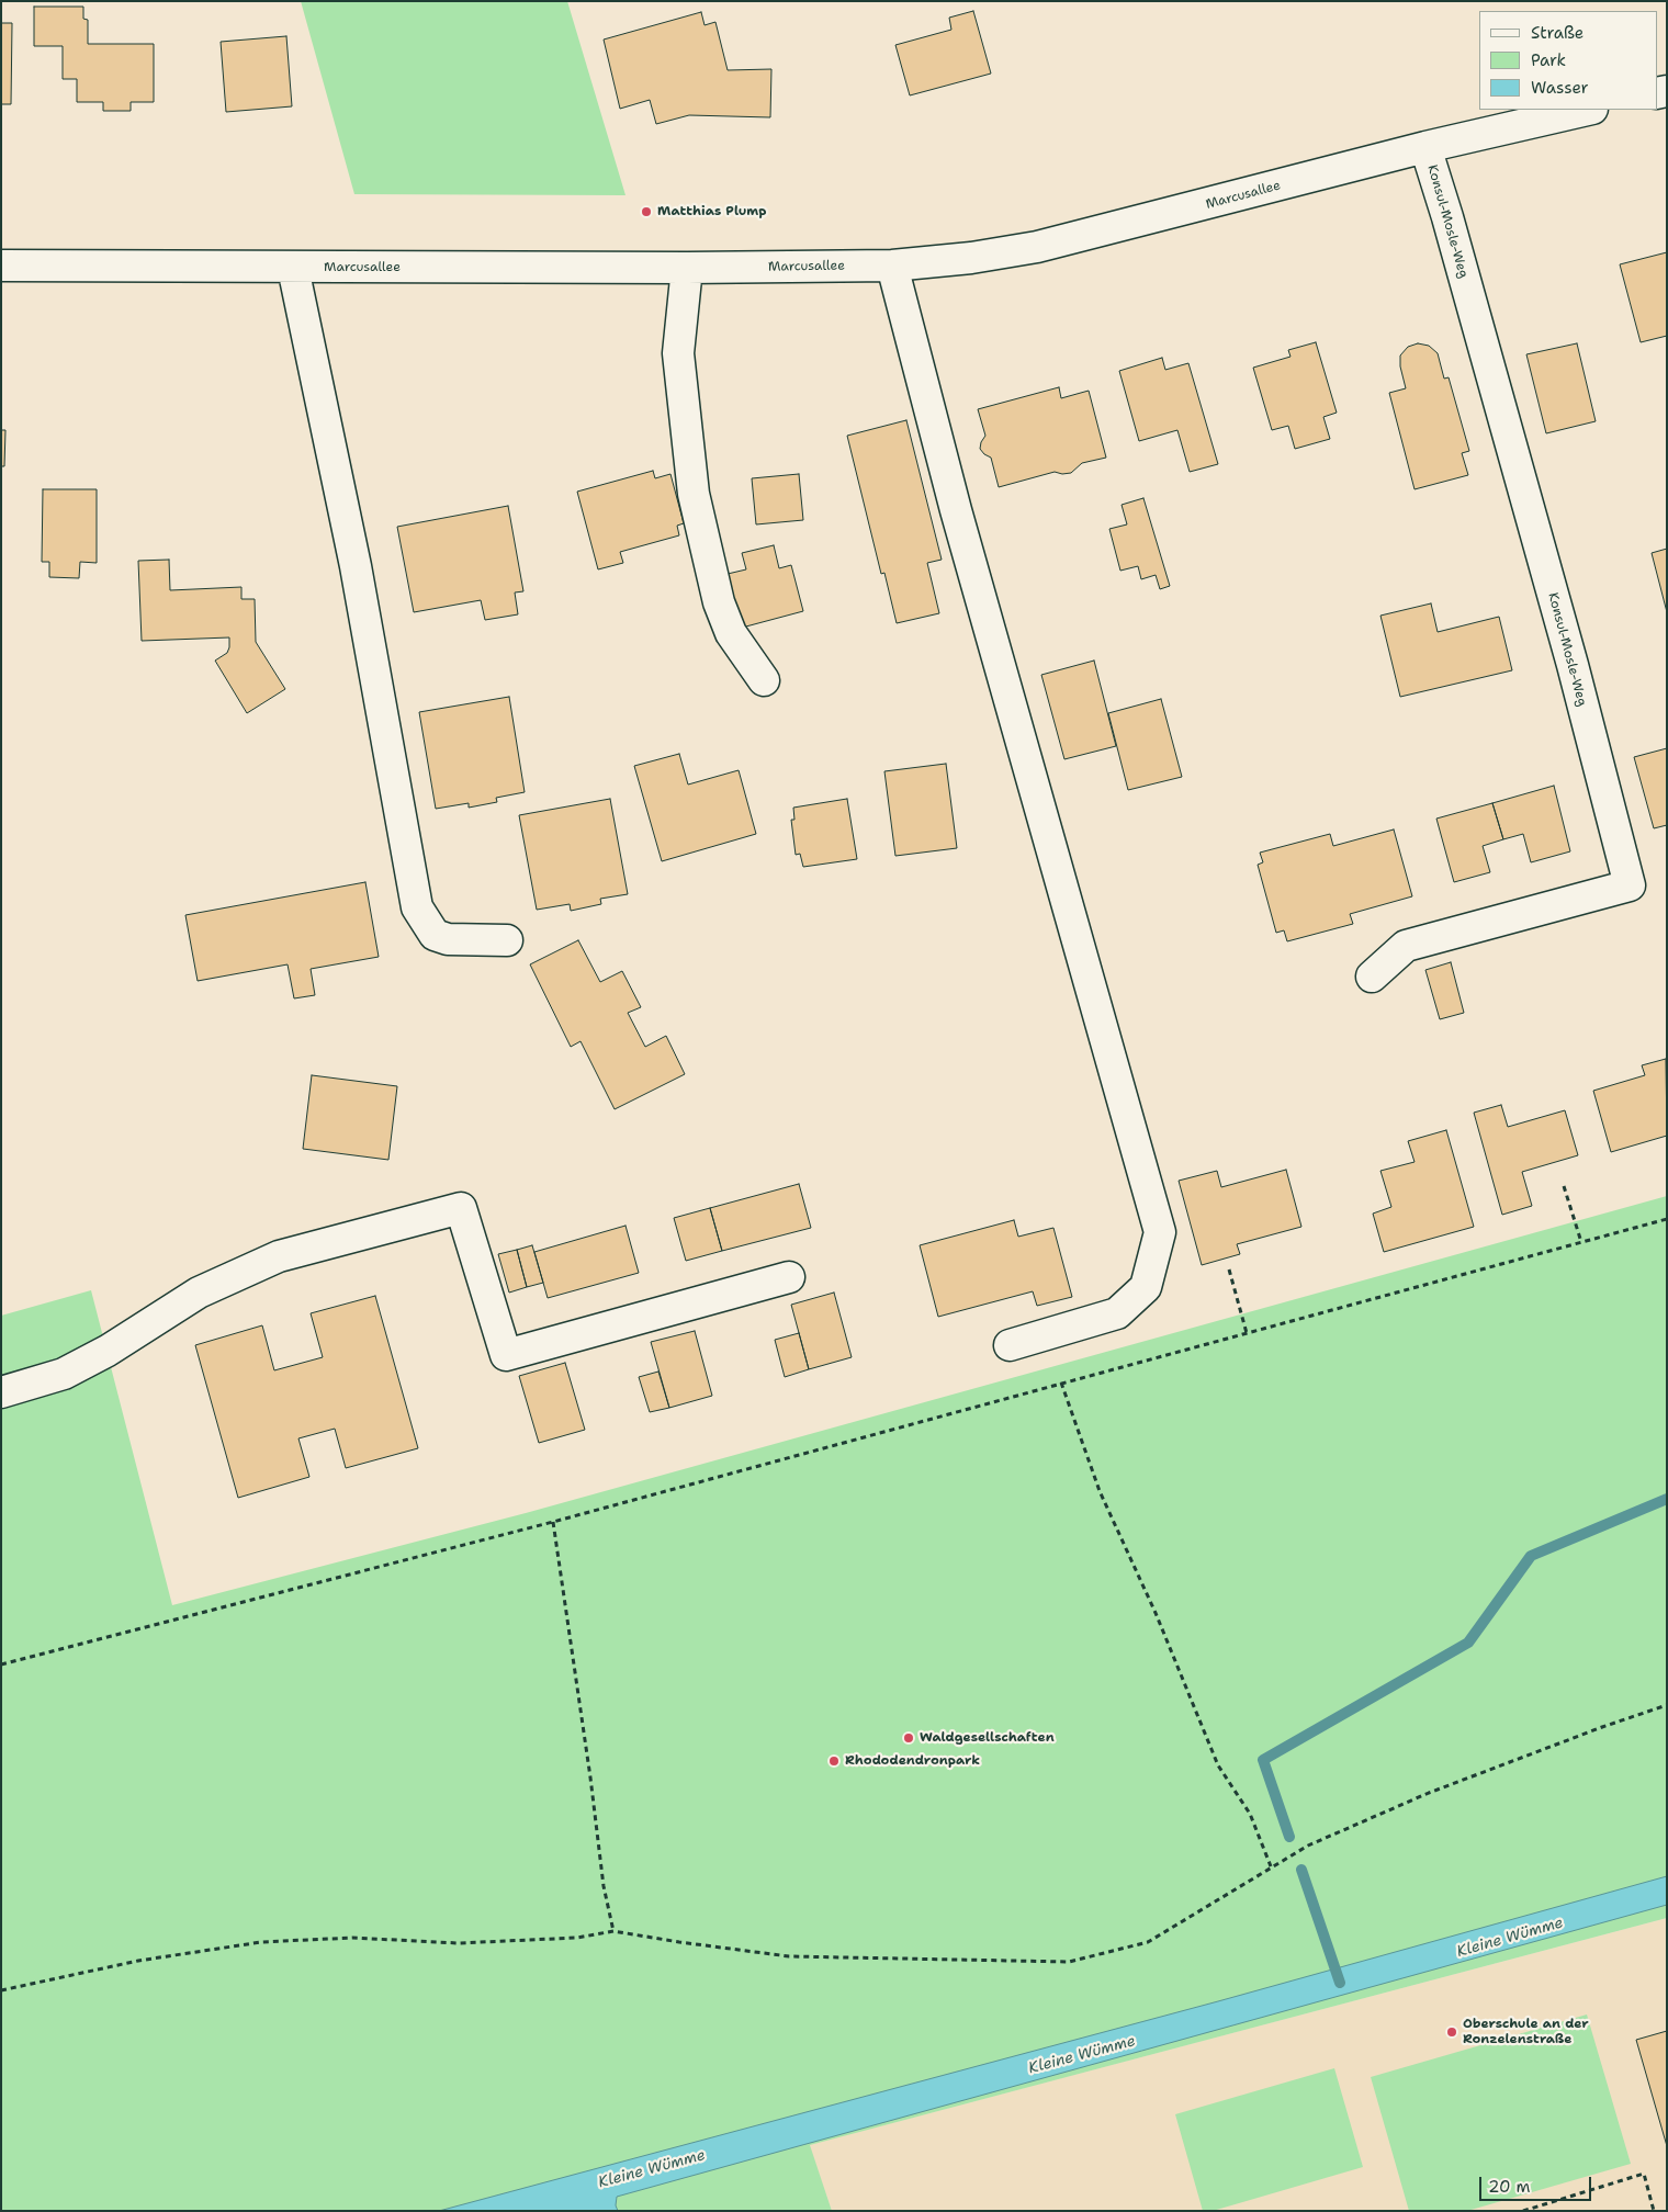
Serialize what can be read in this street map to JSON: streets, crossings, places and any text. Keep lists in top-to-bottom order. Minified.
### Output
{"streets":{"street":["Marcusallee","Konsul-Mosle-Weg"]},"crossings":[["Marcusallee","Konsul-Mosle-Weg"]],"water":["Kleine Wümme"],"places":["Matthias Plump","Waldgesellschaften","Rhododendronpark","Oberschule an der Ronzelenstraße"],"legend":["Straße","Park","Wasser"],"scale_bar":"20 m"}
